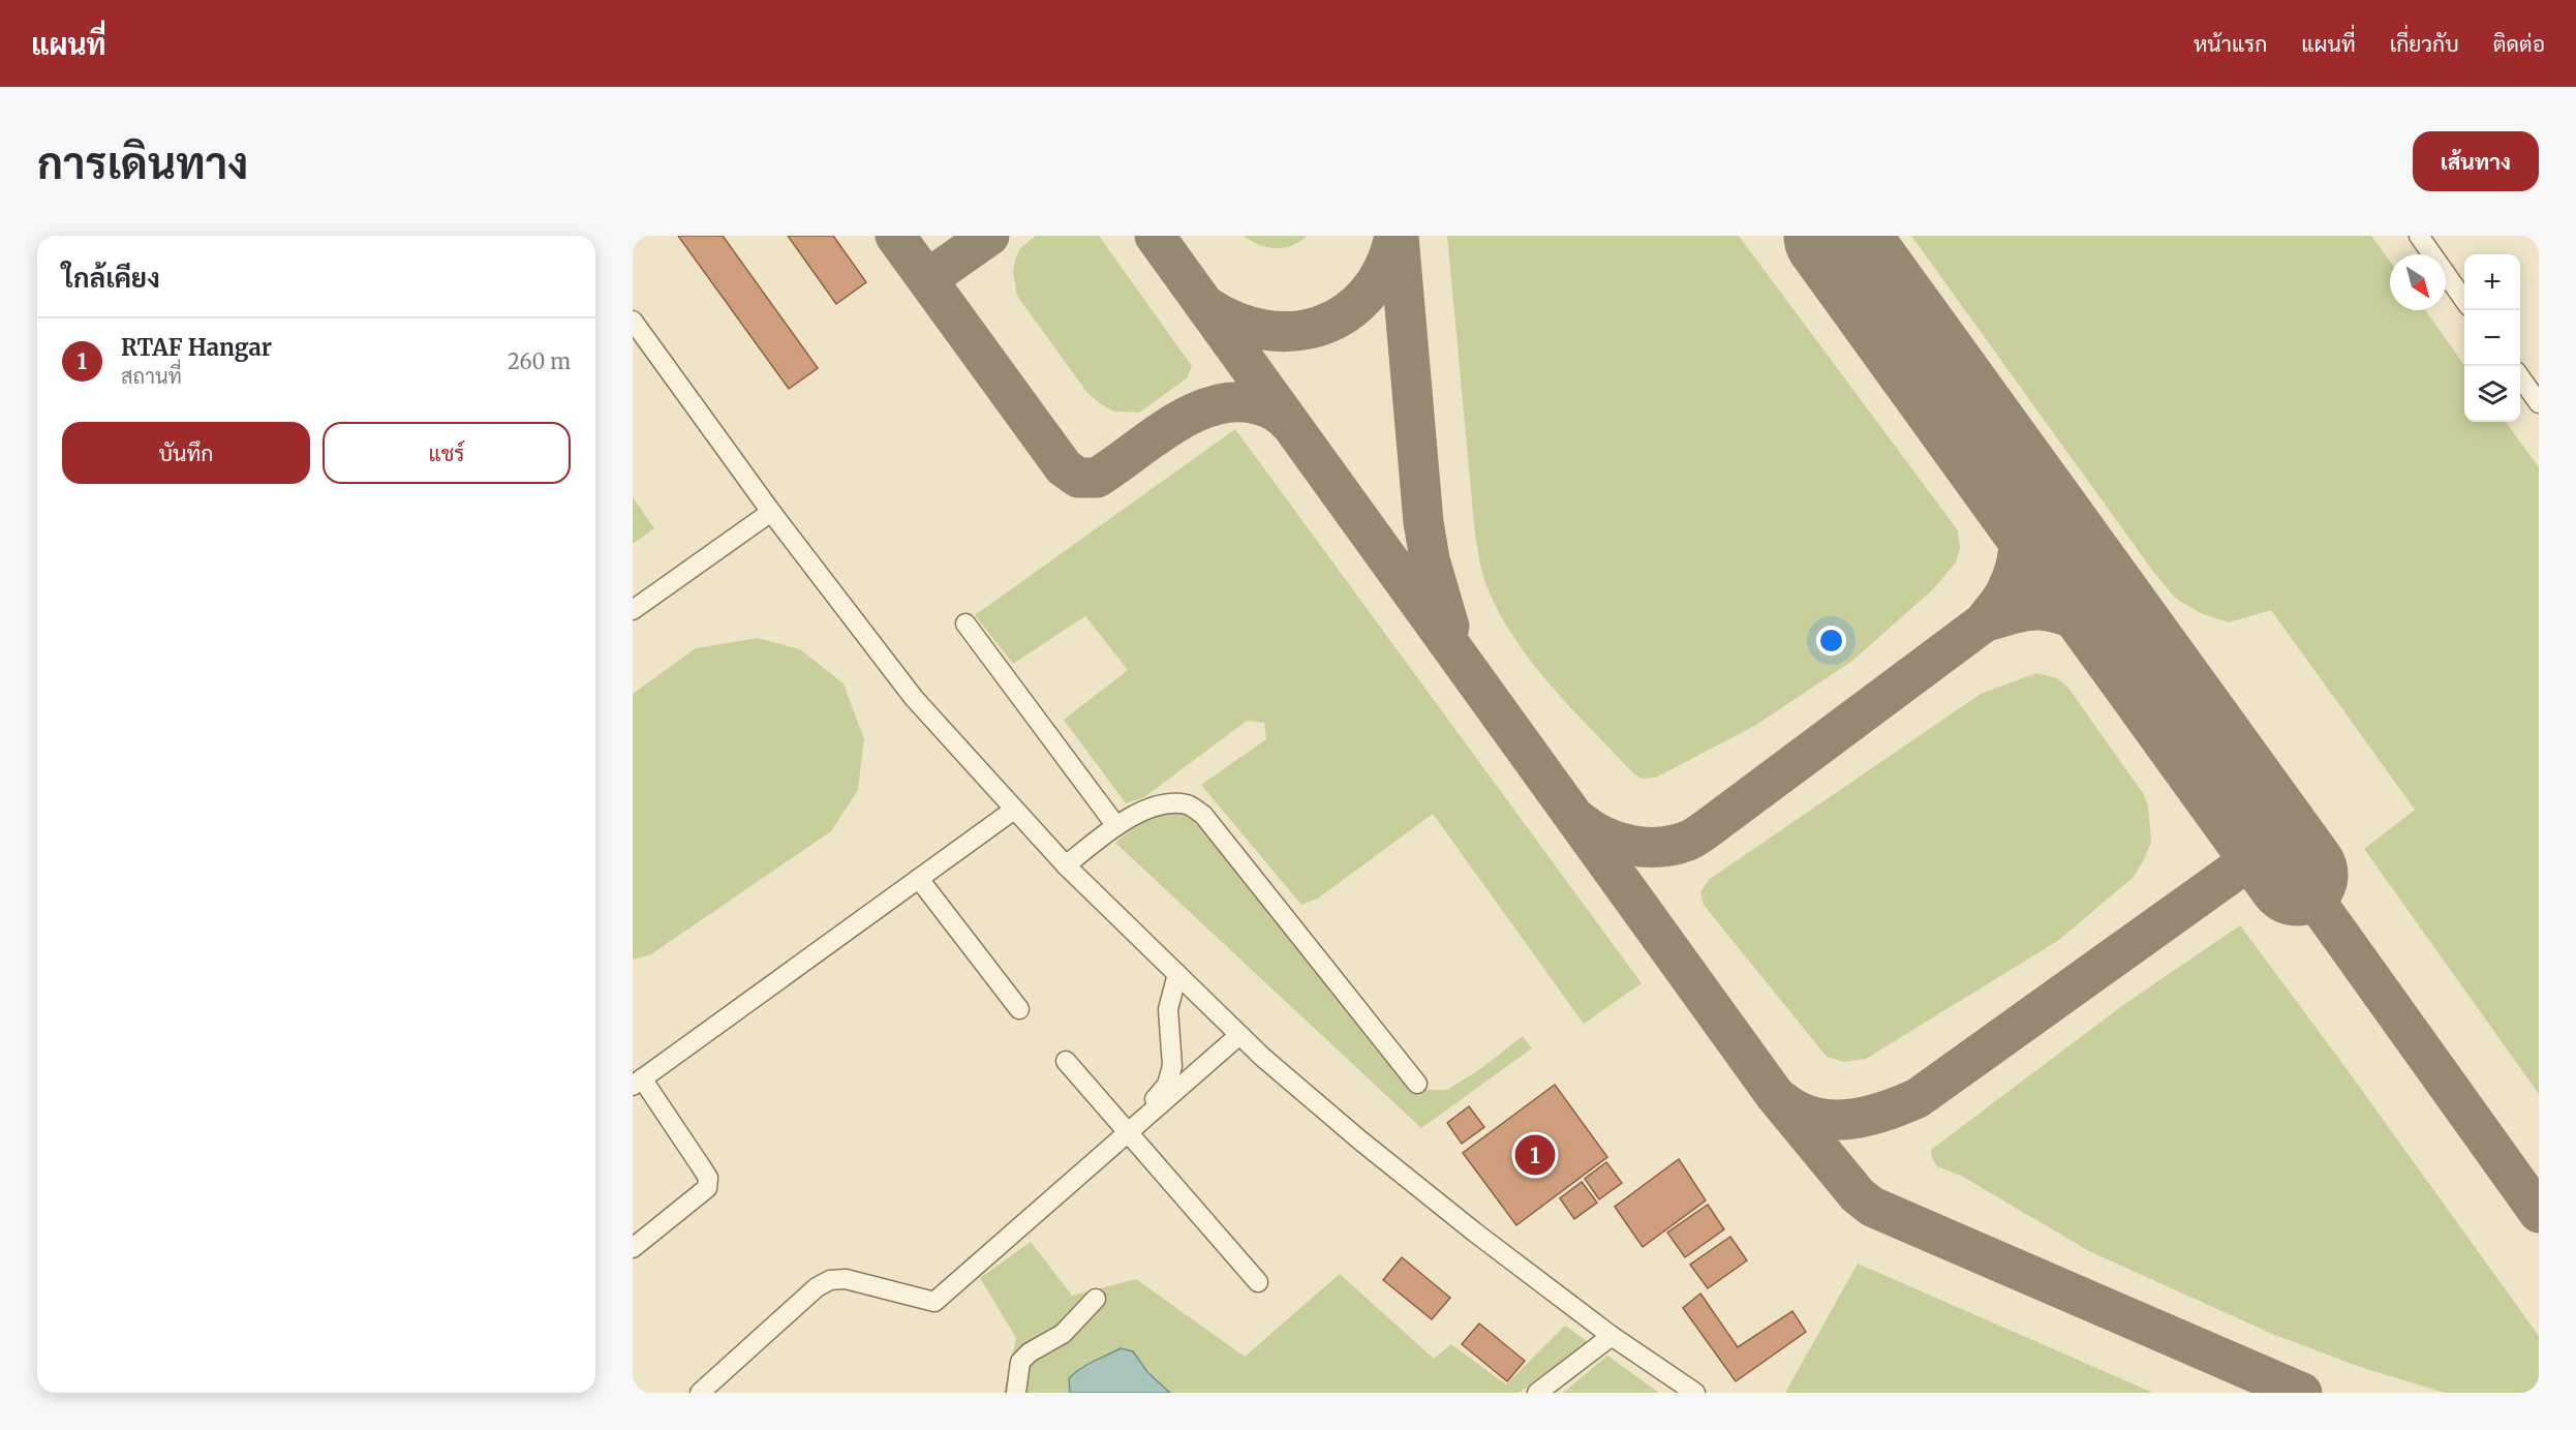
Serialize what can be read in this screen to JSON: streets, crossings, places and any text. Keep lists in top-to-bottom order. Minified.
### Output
{"north":"bottom right","page":{"header":"แผนที่","nav":["หน้าแรก","แผนที่","เกี่ยวกับ","ติดต่อ"],"buttons":["เส้นทาง",["บันทึก","แชร์"]],"title":"การเดินทาง","heading":"ใกล้เคียง","map_buttons":["+","−"],"list":[{"mark":"1","name":"RTAF Hangar","note":"สถานที่","value":"260 m"}],"pins":"1"}}
